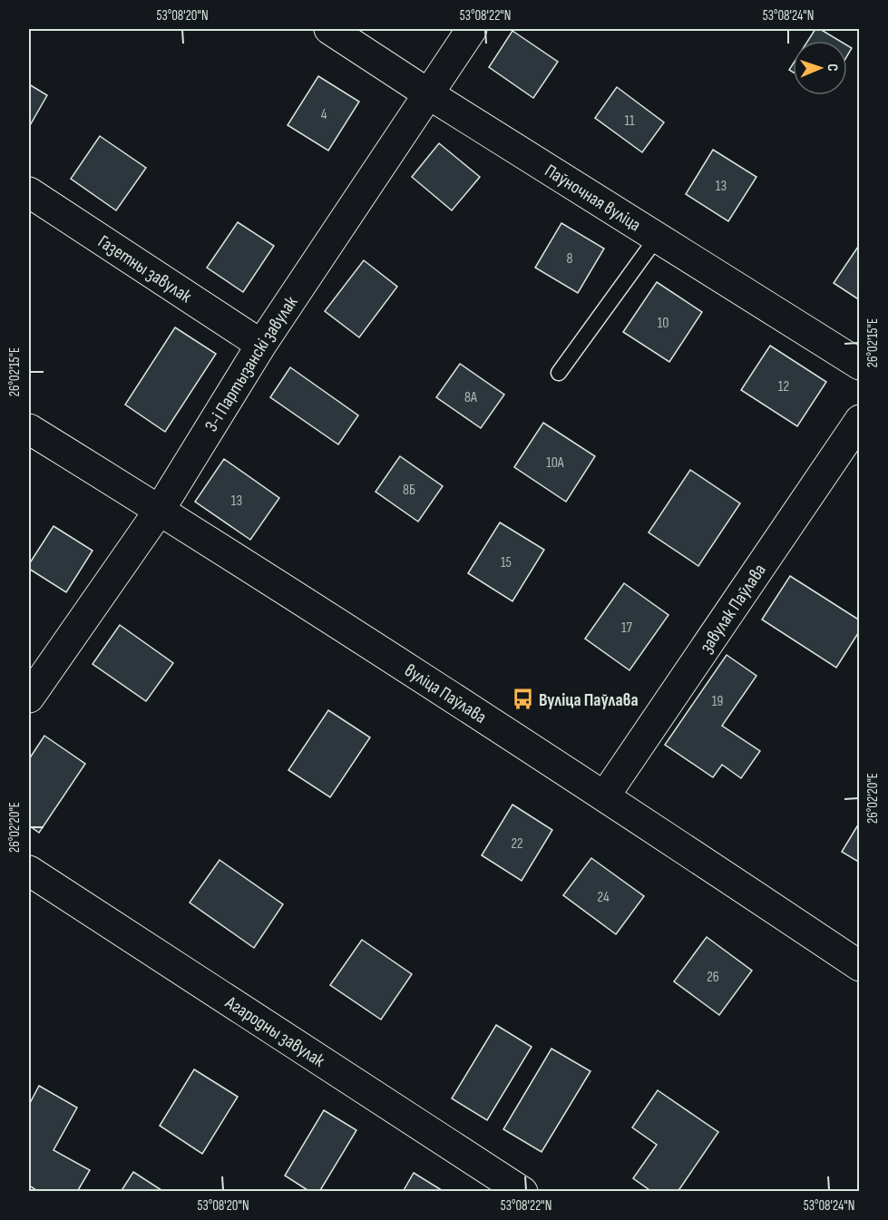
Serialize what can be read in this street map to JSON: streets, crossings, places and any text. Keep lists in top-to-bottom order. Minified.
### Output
{"streets":{"street":["Паўночная вуліца","Газетны завулак","3-і Партызанскі завулак","завулак Паўлава","вуліца Паўлава","Агародны завулак"]},"crossings":[["Паўночная вуліца","3-і Партызанскі завулак"],["Газетны завулак","3-і Партызанскі завулак"],["3-і Партызанскі завулак","вуліца Паўлава"],["завулак Паўлава","вуліца Паўлава"]],"places":{"bus stop":["Вуліца Паўлава"]},"house_numbers":["4","11","13","8","10","12","8А","10А","8Б","13","15","17","19","22","24","26"],"north":"right","coordinates":["53°08'20\"N","53°08'22\"N","53°08'24\"N","26°02'15\"E","26°02'20\"E"]}
